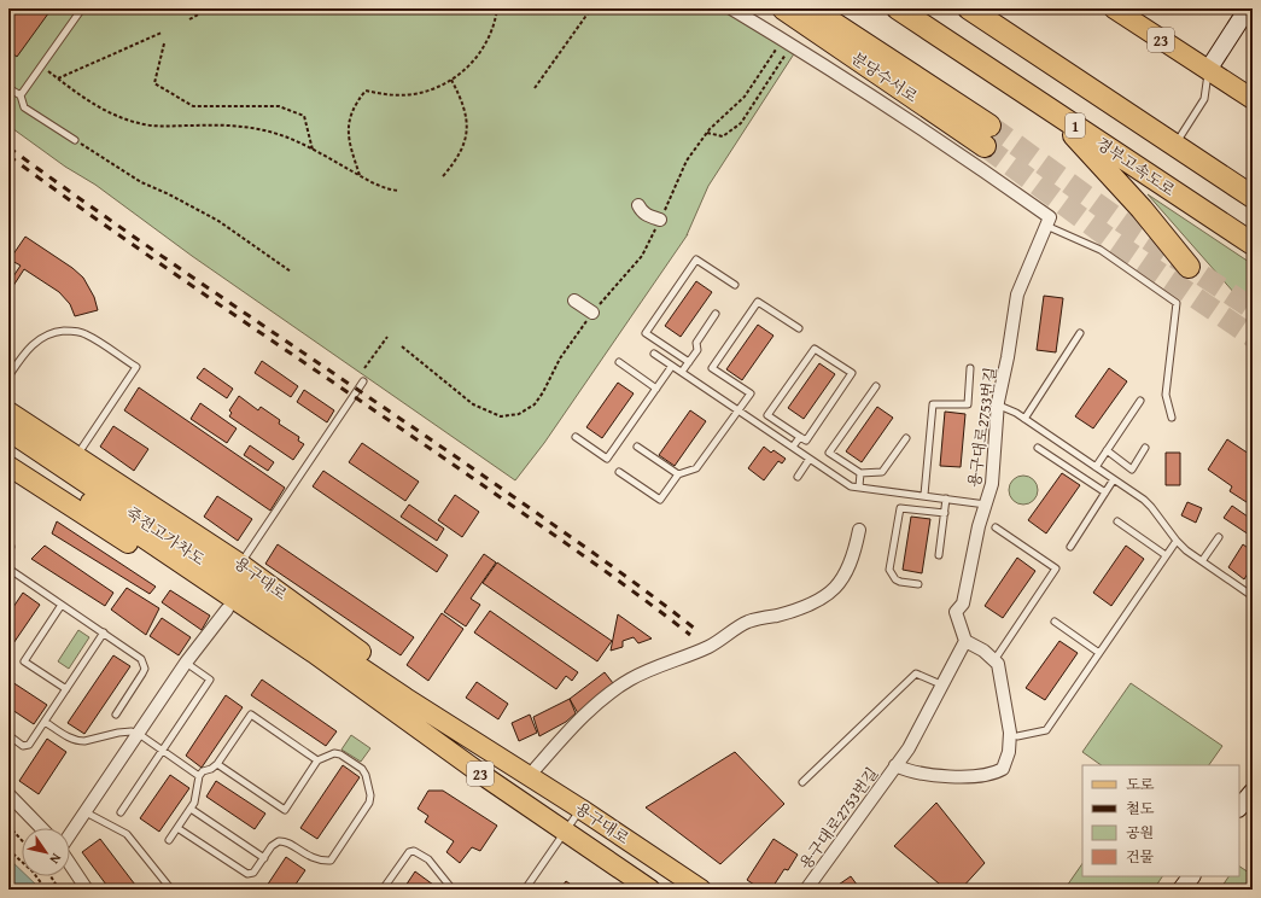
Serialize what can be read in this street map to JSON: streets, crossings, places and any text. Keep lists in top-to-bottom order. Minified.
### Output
{"streets":{"highway":["분당수서로","1","경부고속도로"],"main road":["23","죽전고가차도","용구대로"],"street":["용구대로2753번길"]},"crossings":[["죽전고가차도","용구대로"]],"legend":["도로","철도","공원","건물"],"north":"bottom right"}
